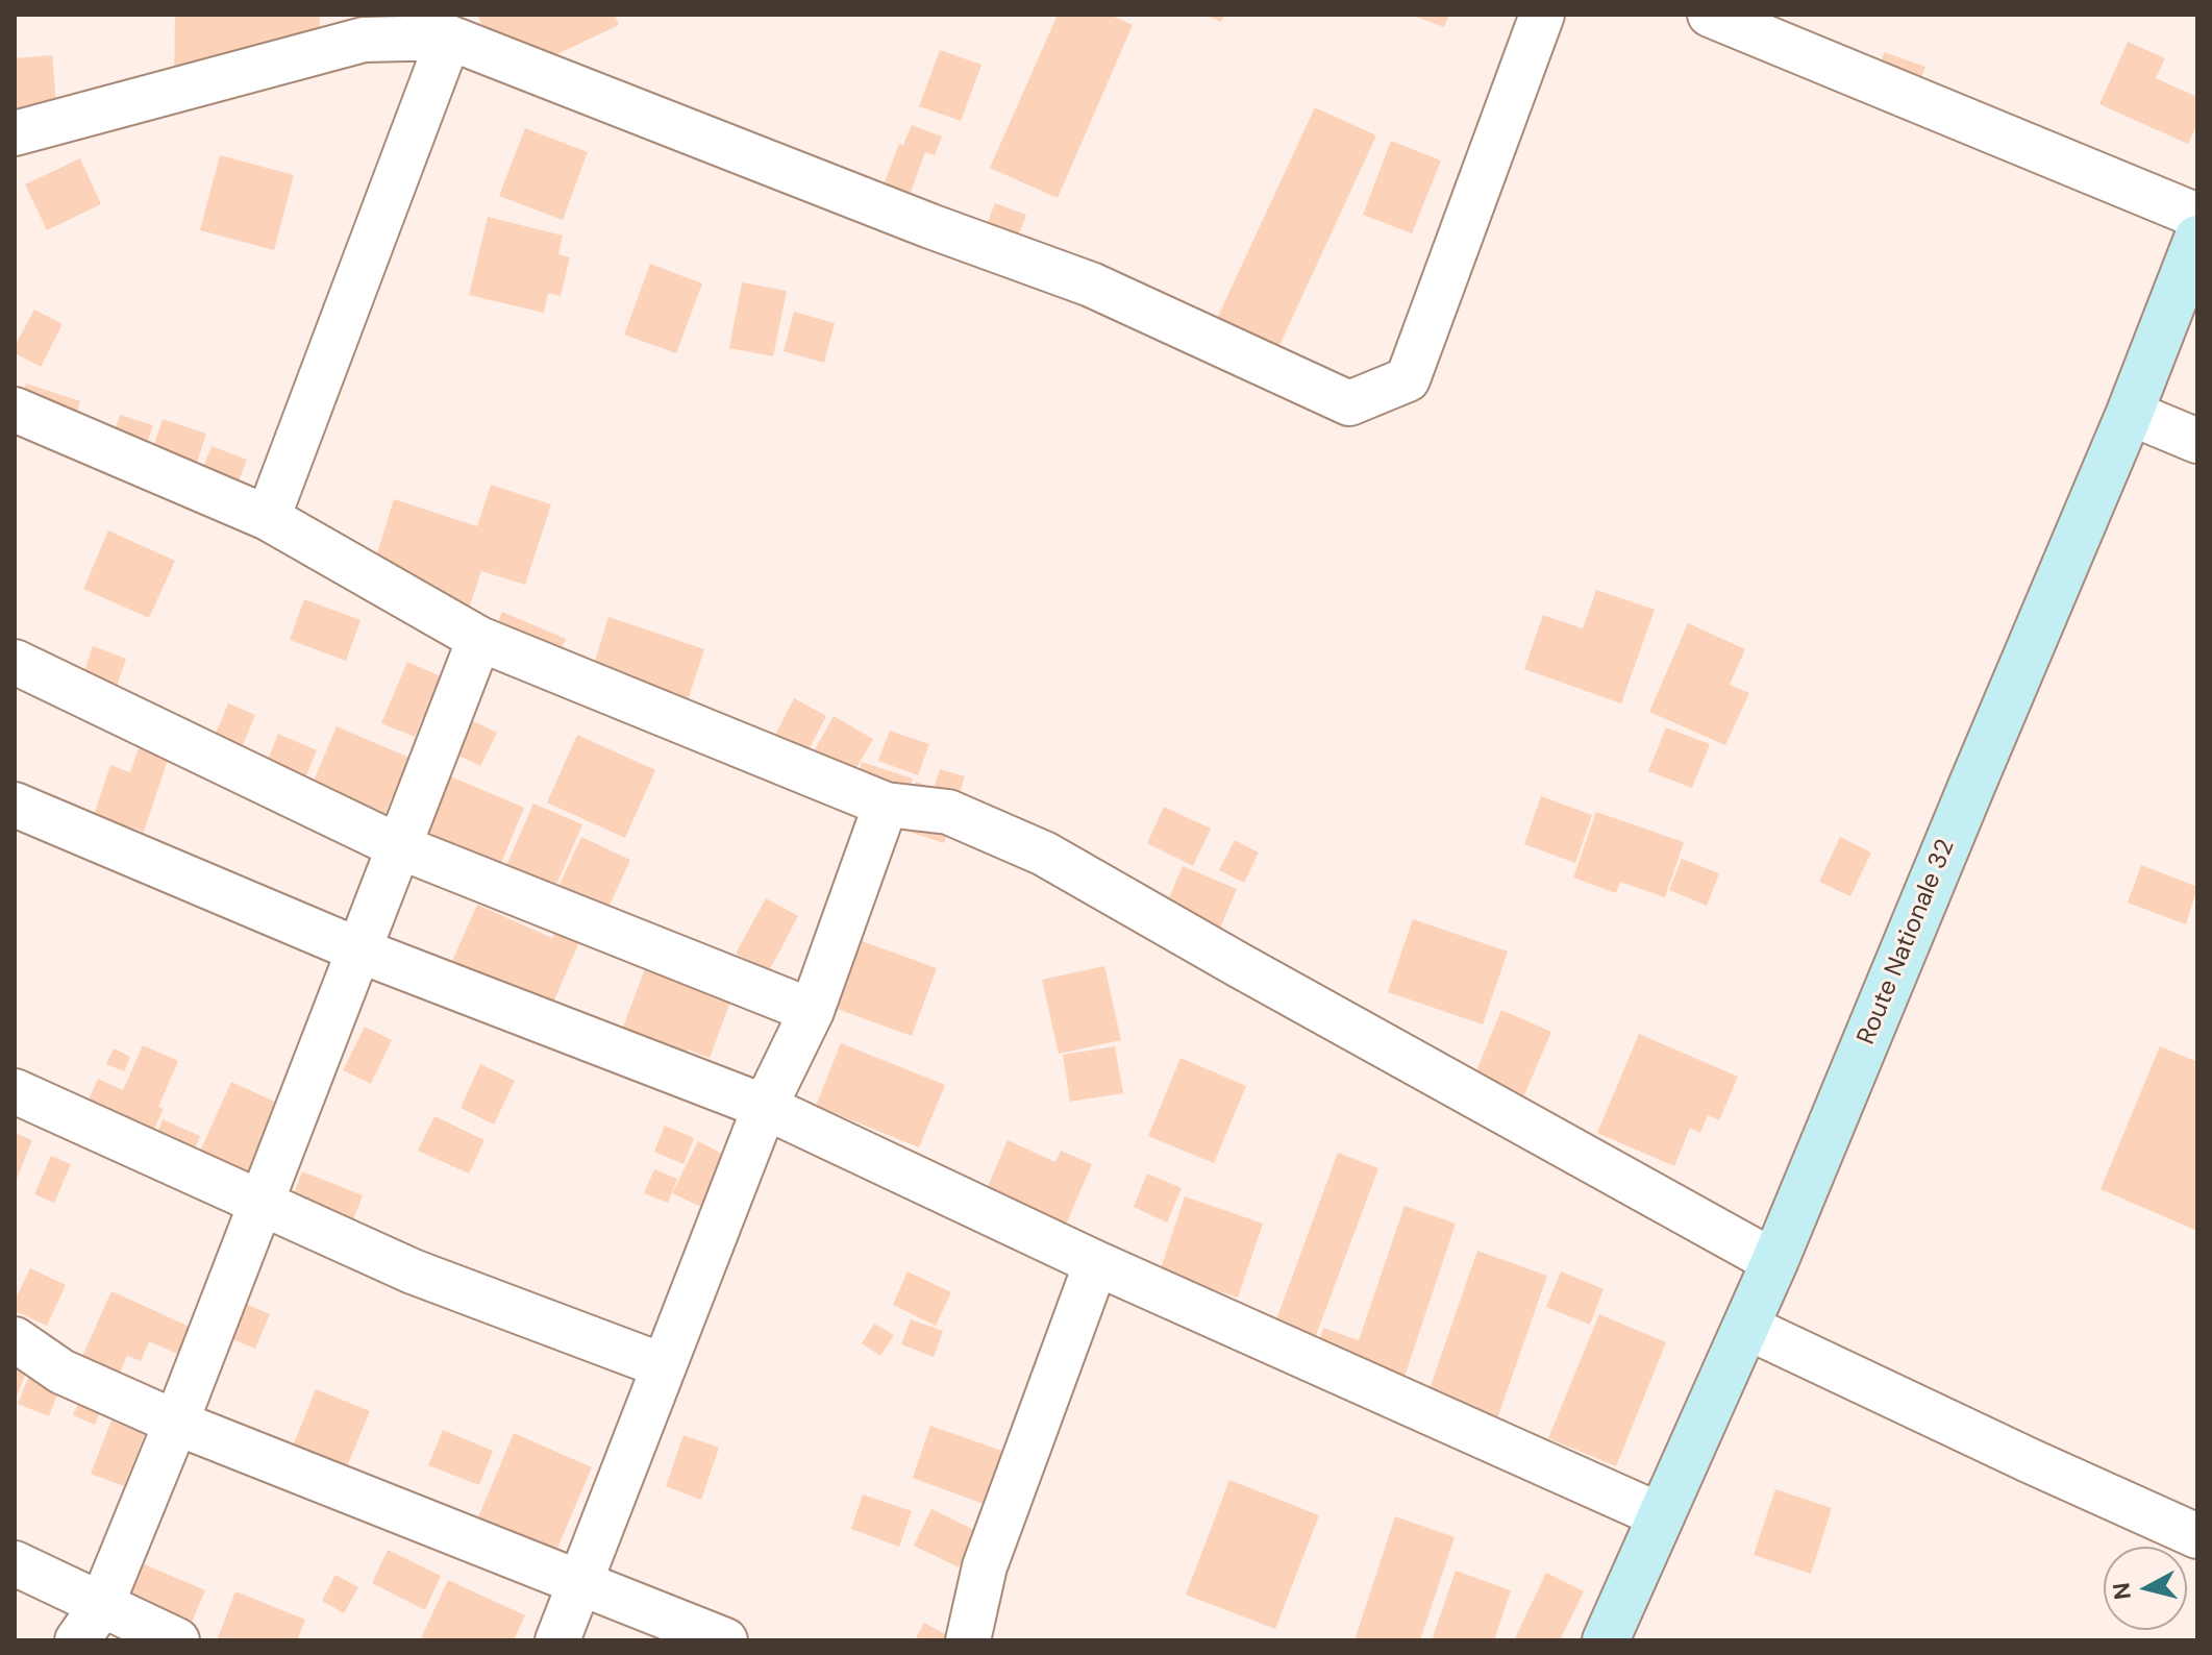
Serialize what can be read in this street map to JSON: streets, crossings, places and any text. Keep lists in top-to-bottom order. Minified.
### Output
{"streets":{"street":["Route Nationale 32"]},"north":"left"}
